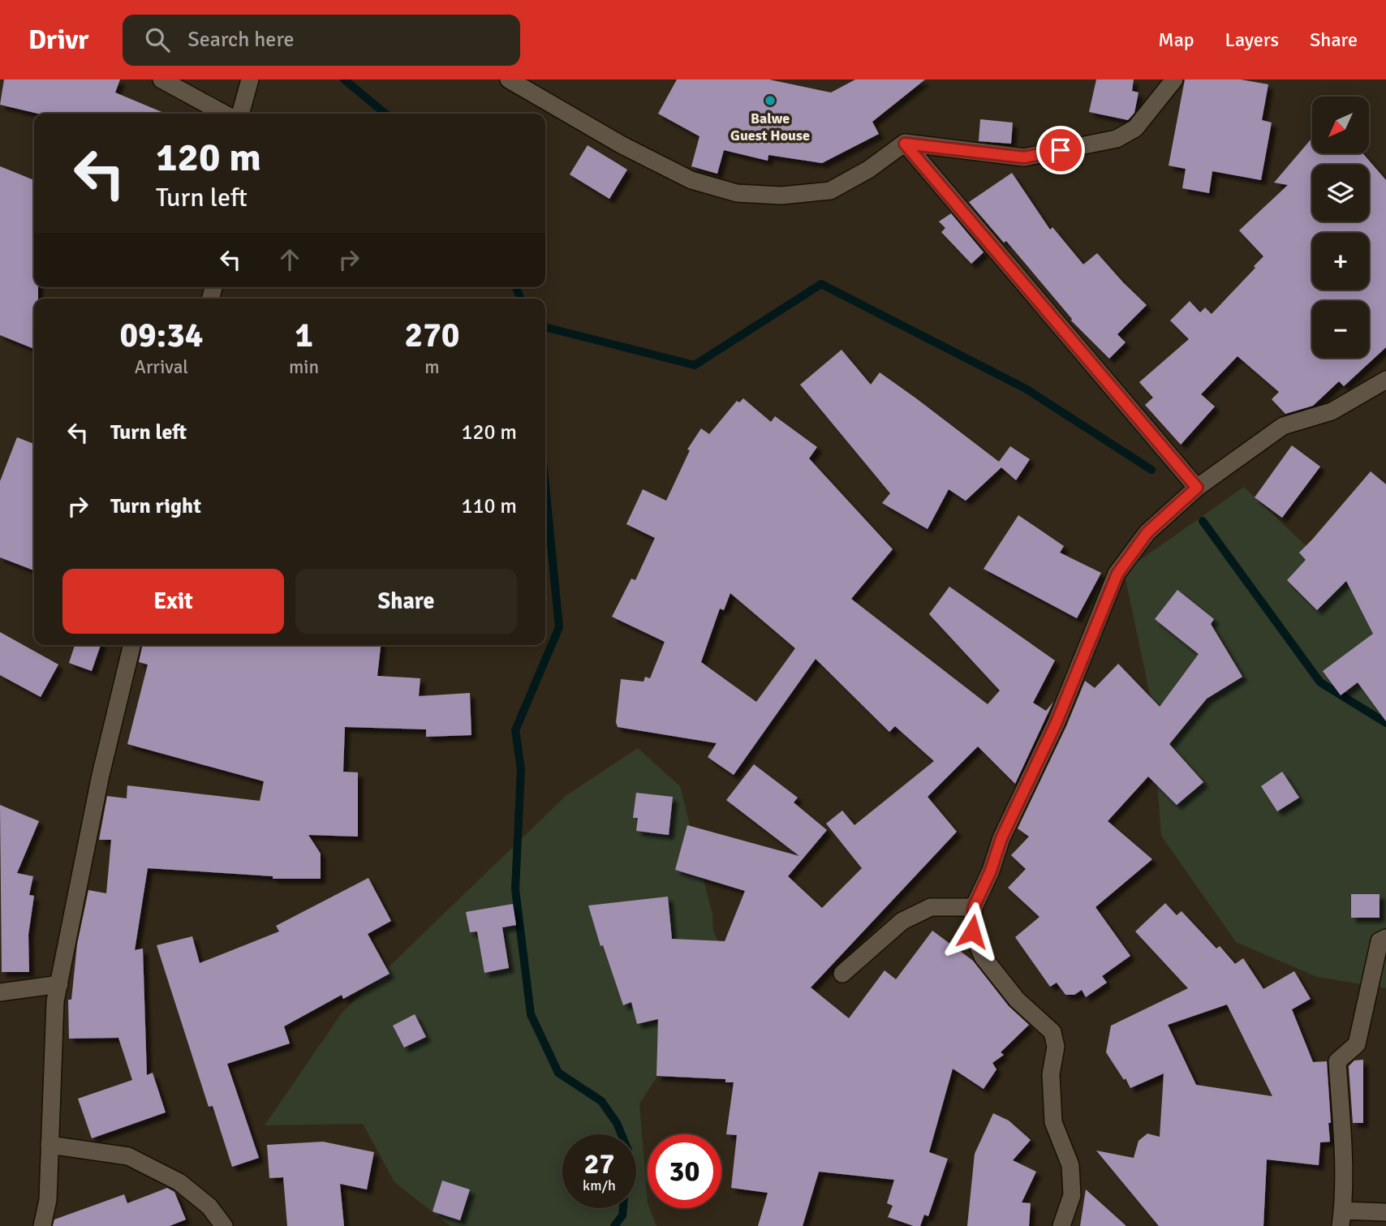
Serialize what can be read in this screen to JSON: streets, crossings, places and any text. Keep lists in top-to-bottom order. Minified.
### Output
{"places":["Balwe Guest House"],"north":"bottom left","page":{"header":"Drivr","search":"Search here","nav":["Map","Layers","Share"],"map_buttons":["+","−"],"turn":["120 m","Turn left"],"eta":["09:34","Arrival","1","min","270","m"],"list":[{"name":"Turn left","value":"120 m"},{"name":"Turn right","value":"110 m"}],"buttons":["Exit","Share"],"speed":"27 km/h","limit":"30"}}
